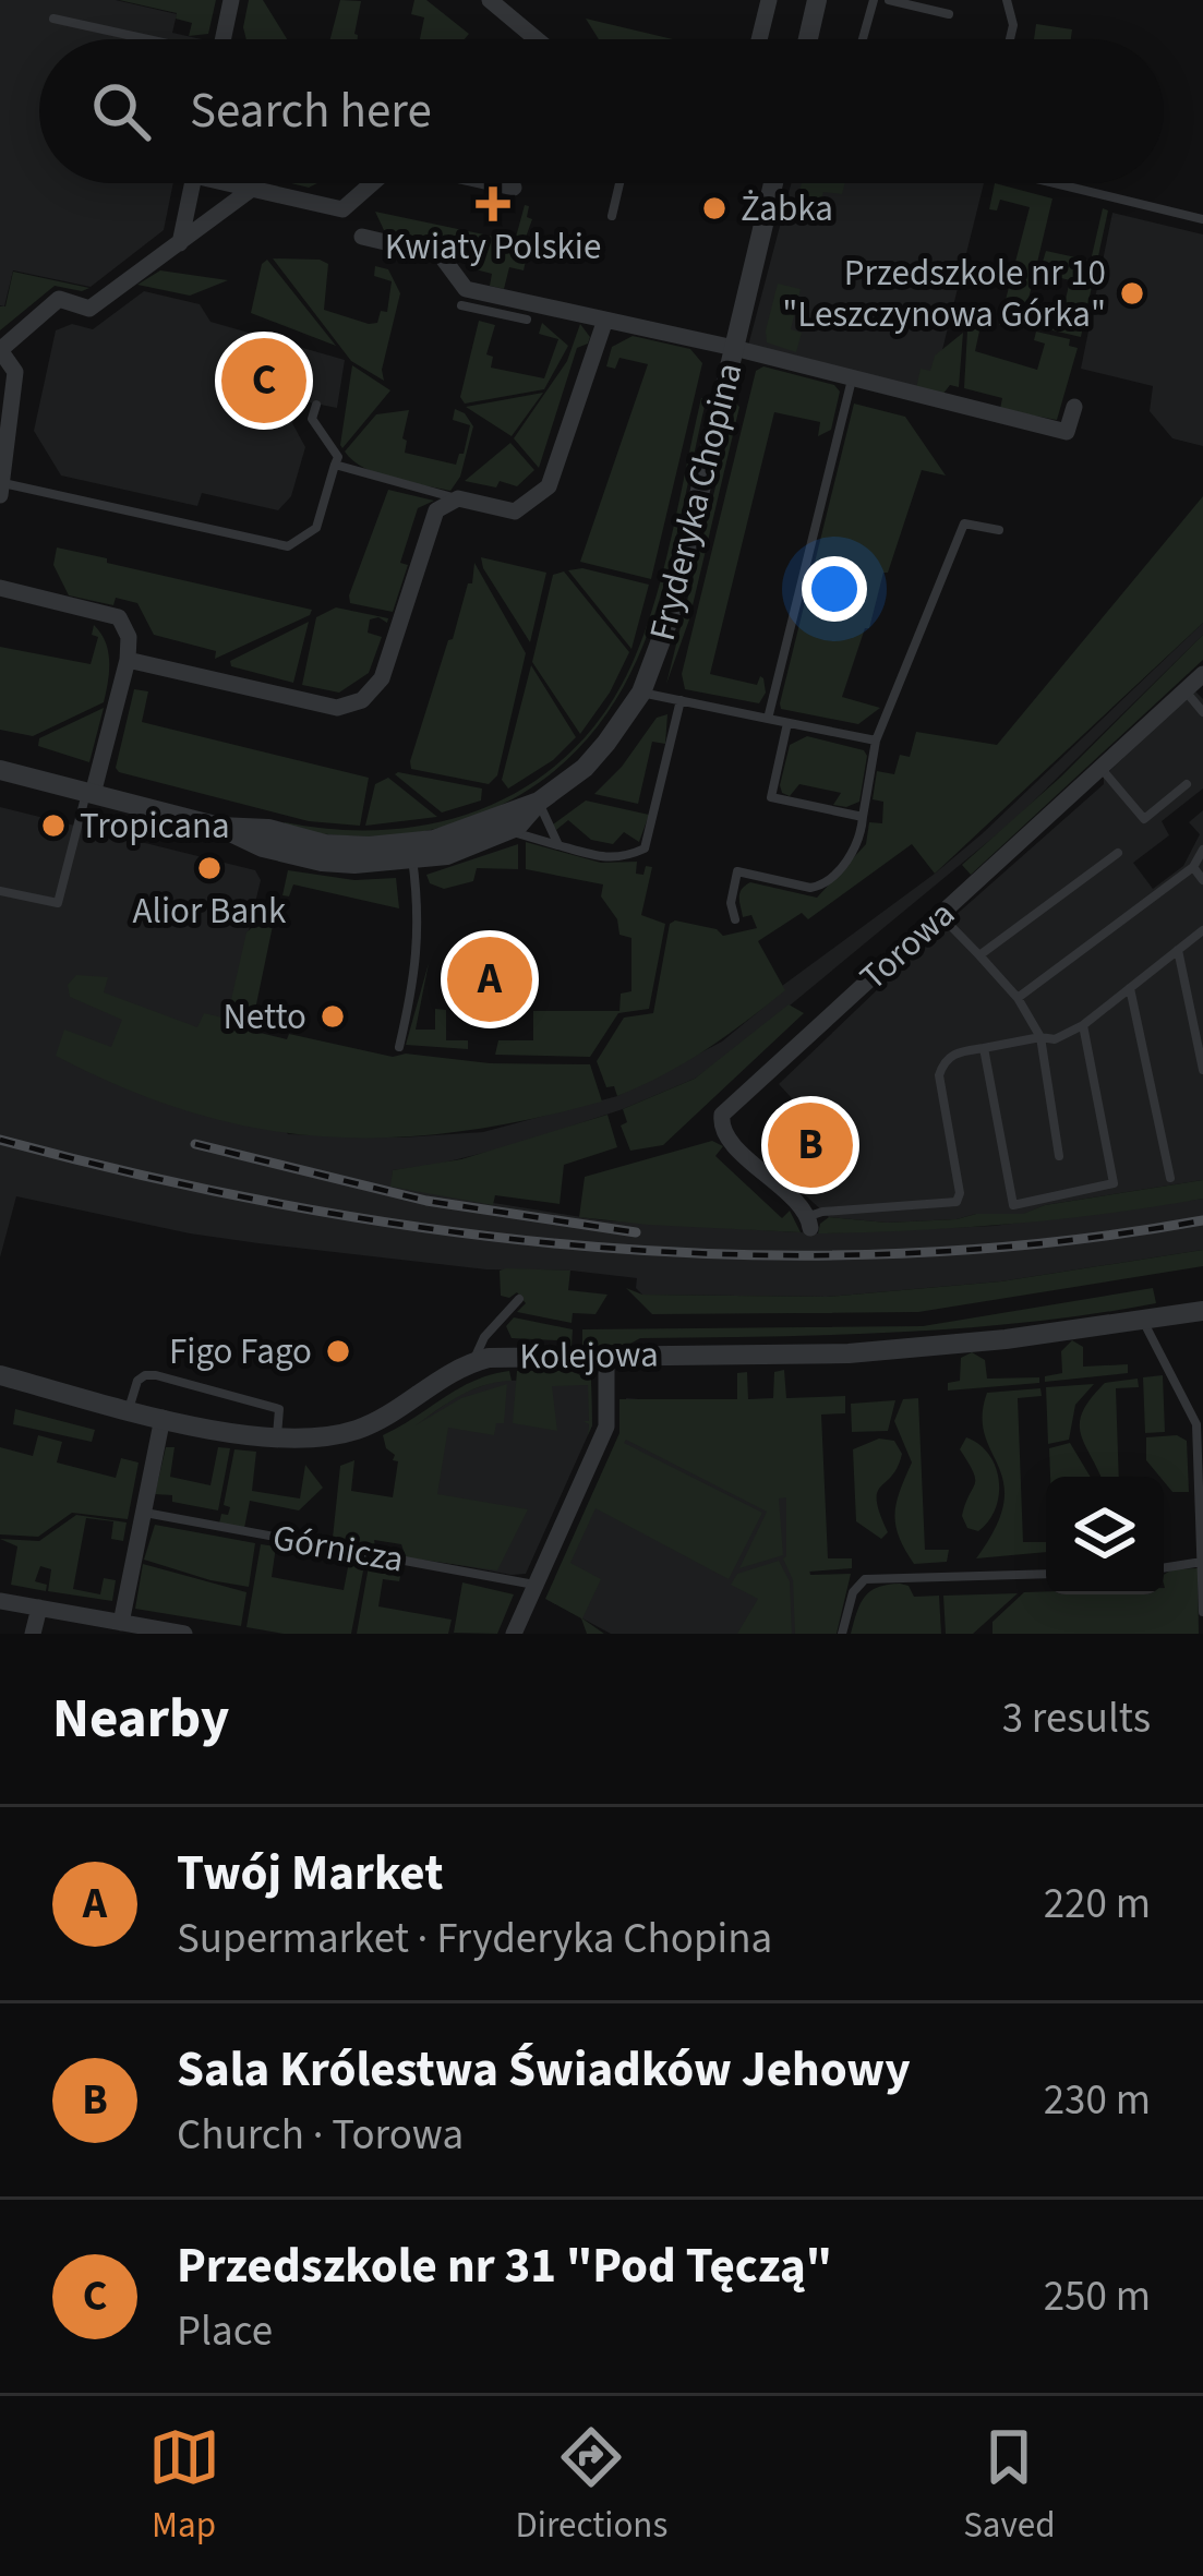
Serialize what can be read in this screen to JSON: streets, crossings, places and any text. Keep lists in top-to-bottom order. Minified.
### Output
{"streets":{"street":["Fryderyka Chopina","Torowa","Kolejowa"],"lane":["Górnicza"]},"places":{"health":["Kwiaty Polskie"],"other":["Żabka","Przedszkole nr 10 \"Leszczynowa Górka\"","Tropicana","Alior Bank","Netto","Figo Fago"]},"page":{"search":"Search here","pins":["C","A","B"],"heading":["Nearby","3 results"],"list":[{"mark":"A","name":"Twój Market","note":"Supermarket · Fryderyka Chopina","value":"220 m"},{"mark":"B","name":"Sala Królestwa Świadków Jehowy","note":"Church · Torowa","value":"230 m"},{"mark":"C","name":"Przedszkole nr 31 \"Pod Tęczą\"","note":"Place","value":"250 m"}],"nav":["Map","Directions","Saved"]}}
